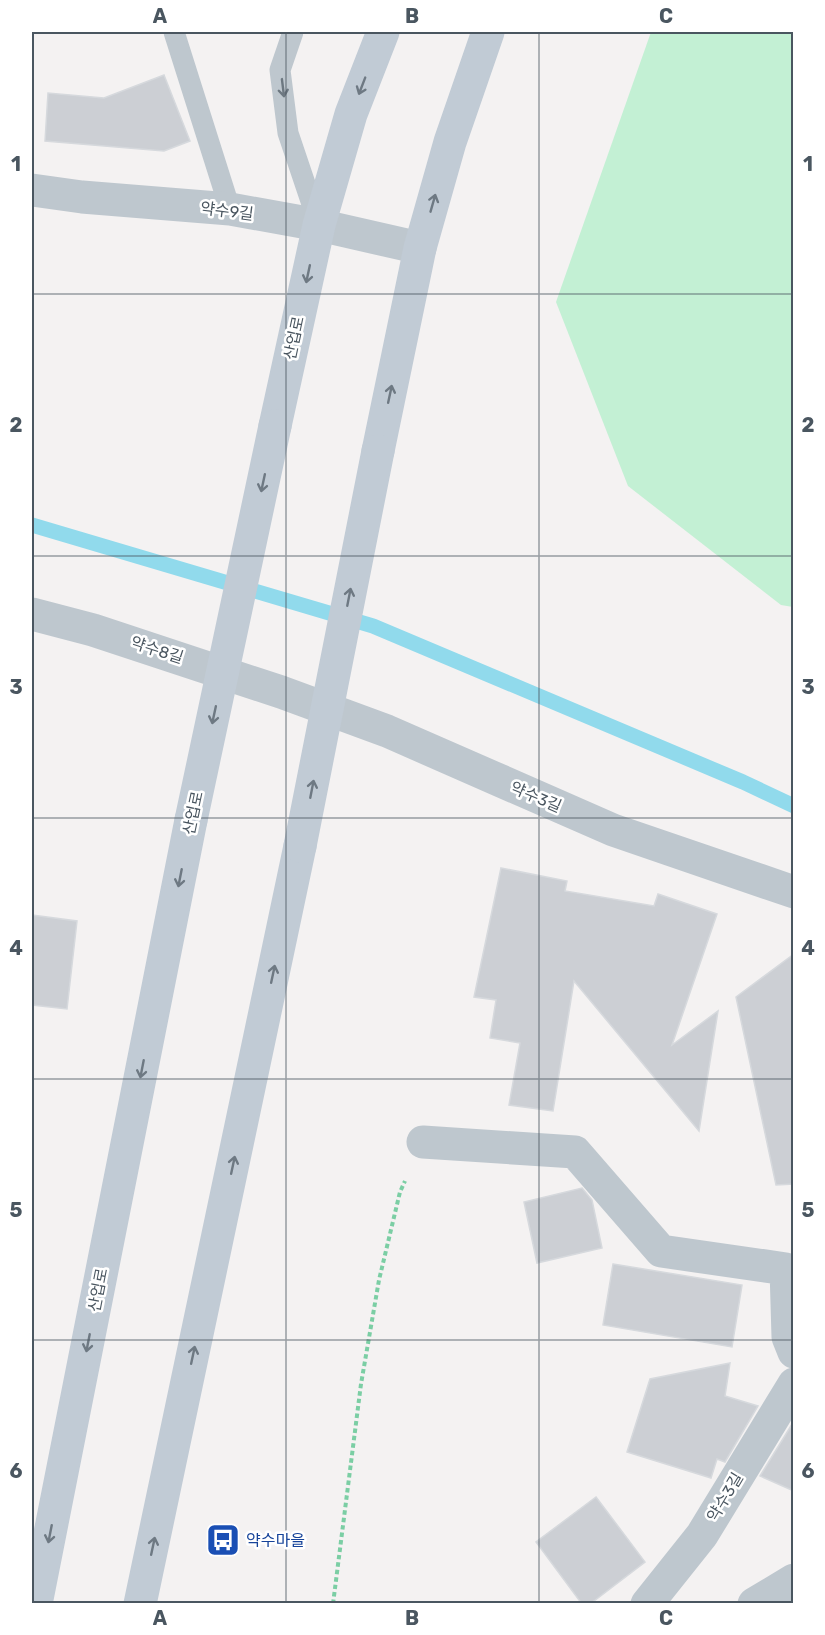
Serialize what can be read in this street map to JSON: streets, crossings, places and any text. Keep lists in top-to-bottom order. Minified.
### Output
{"streets":{"main road":["산업로"],"street":["약수9길","약수8길","약수3길"]},"crossings":[["약수9길","산업로"],["약수8길","약수3길"]],"places":{"bus stop":["약수마을"]},"grid":{"columns":["A","B","C"],"rows":["1","2","3","4","5","6"]}}
